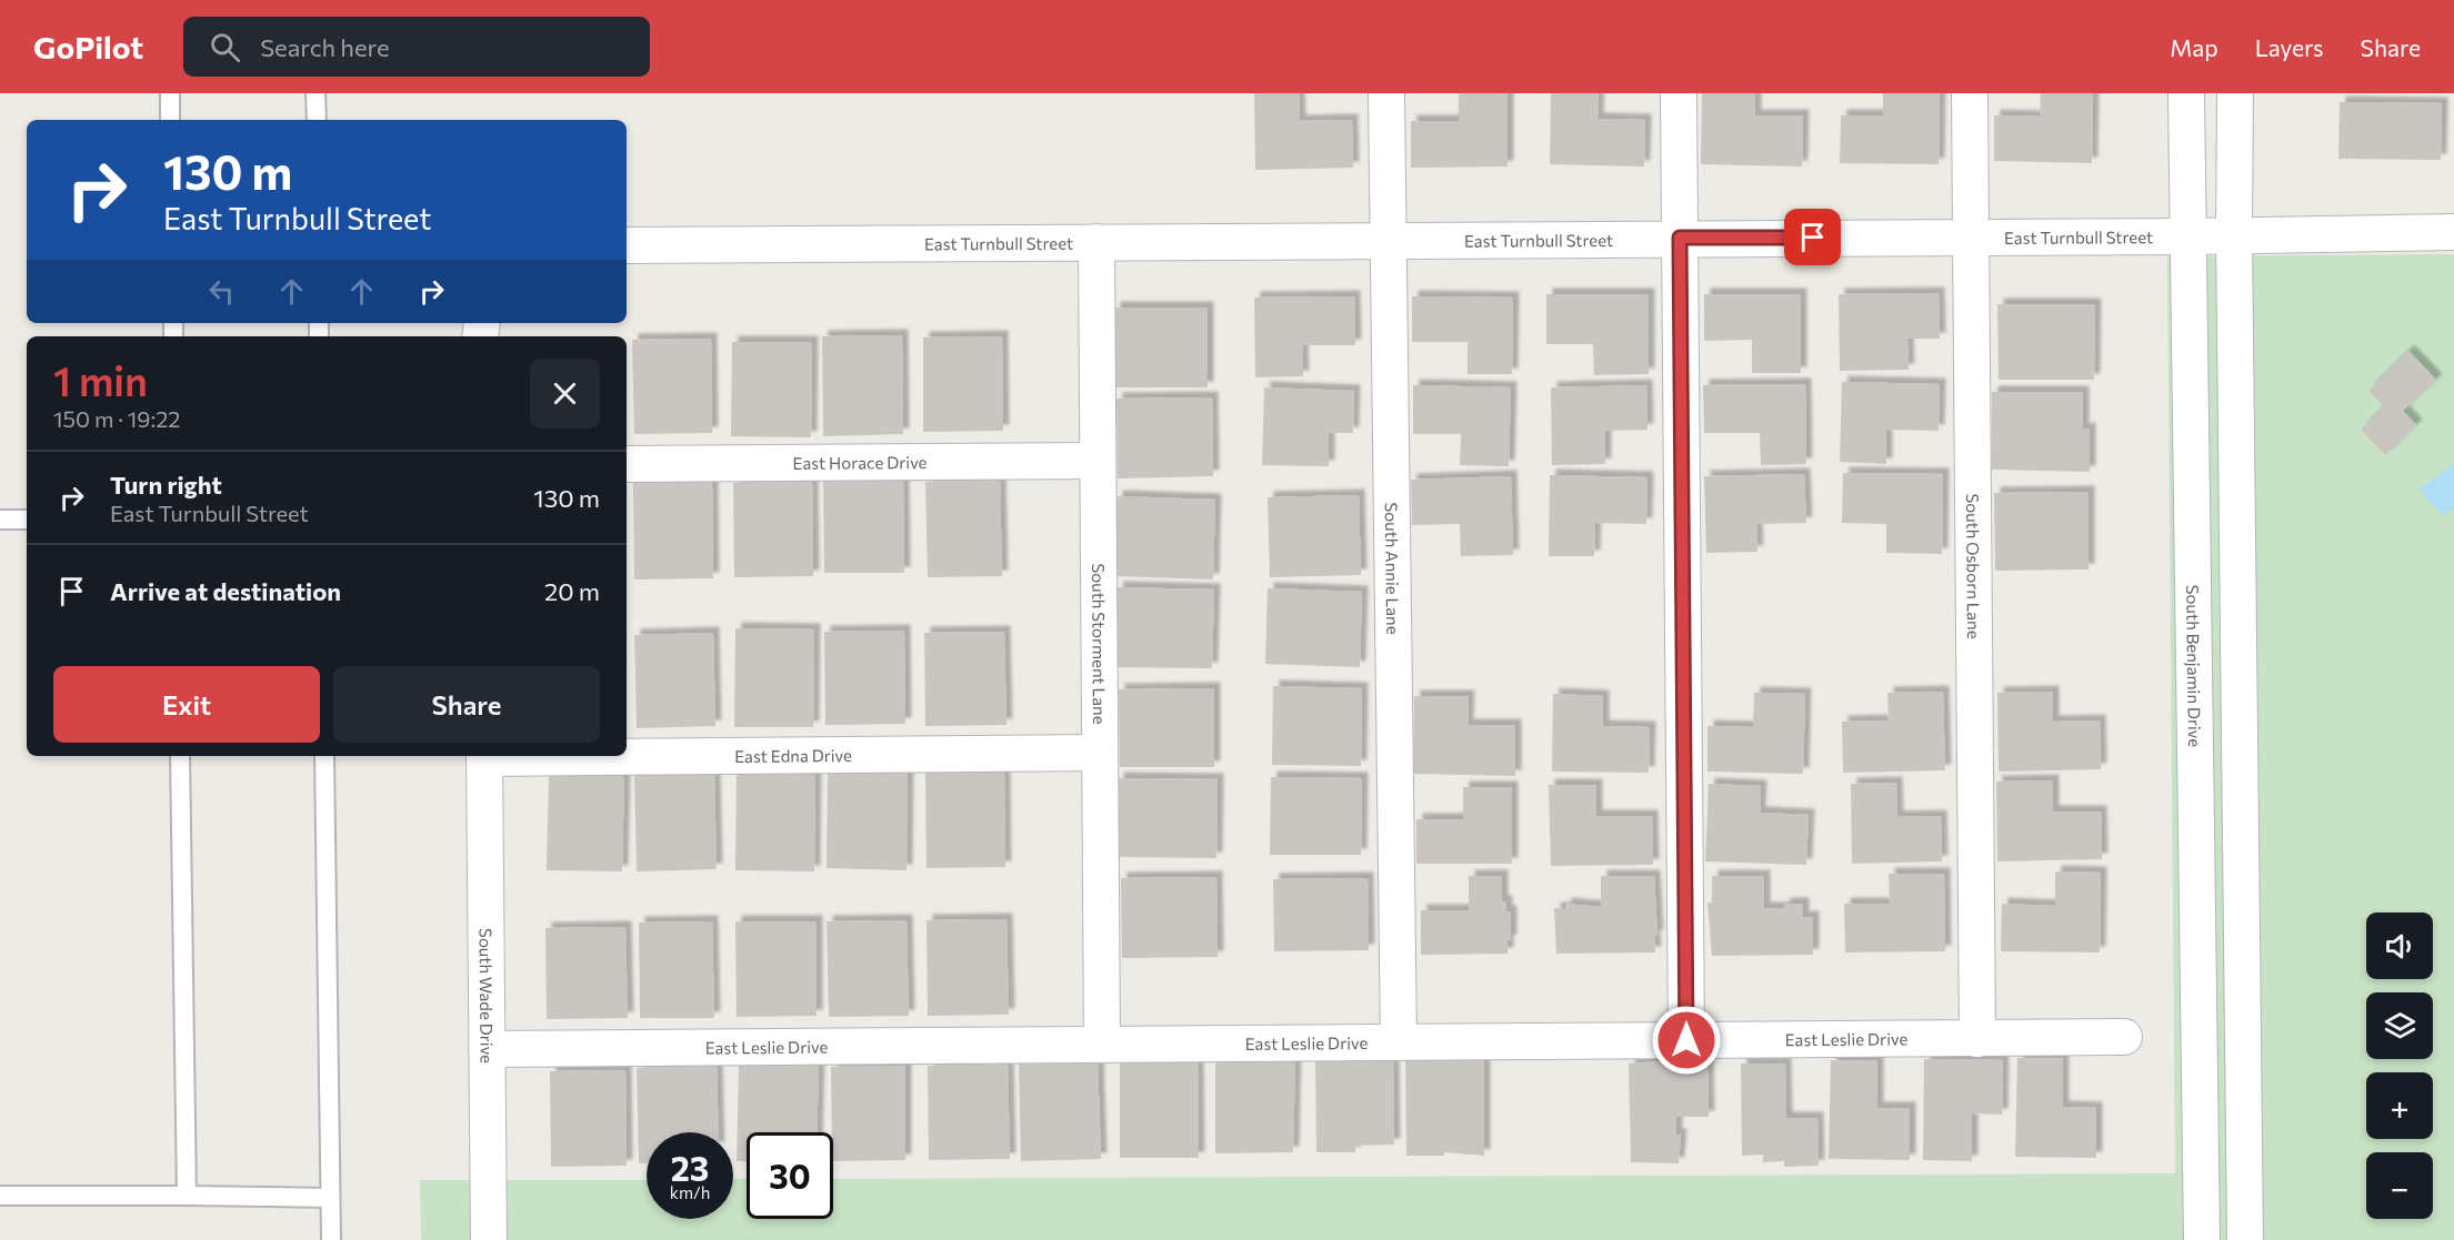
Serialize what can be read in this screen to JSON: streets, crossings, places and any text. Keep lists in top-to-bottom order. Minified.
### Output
{"streets":{"street":["East Turnbull Street","East Horace Drive","South Osborn Lane","South Annie Lane","South Storment Lane","South Benjamin Drive","East Edna Drive","South Wade Drive","East Leslie Drive"]},"crossings":[["East Turnbull Street","South Osborn Lane"],["East Turnbull Street","South Annie Lane"],["East Turnbull Street","South Storment Lane"],["East Turnbull Street","South Benjamin Drive"],["East Horace Drive","South Storment Lane"],["South Osborn Lane","East Leslie Drive"],["South Annie Lane","East Leslie Drive"],["South Storment Lane","East Edna Drive"],["South Storment Lane","East Leslie Drive"],["South Wade Drive","East Leslie Drive"]],"page":{"header":"GoPilot","search":"Search here","nav":["Map","Layers","Share"],"turn":["130 m","East Turnbull Street"],"heading":["1 min","150 m · 19:22"],"list":[{"name":"Turn right","note":"East Turnbull Street","value":"130 m"},{"name":"Arrive at destination","value":"20 m"}],"buttons":["Exit","Share"],"map_buttons":["+","−"],"speed":"23 km/h","limit":"30"}}
